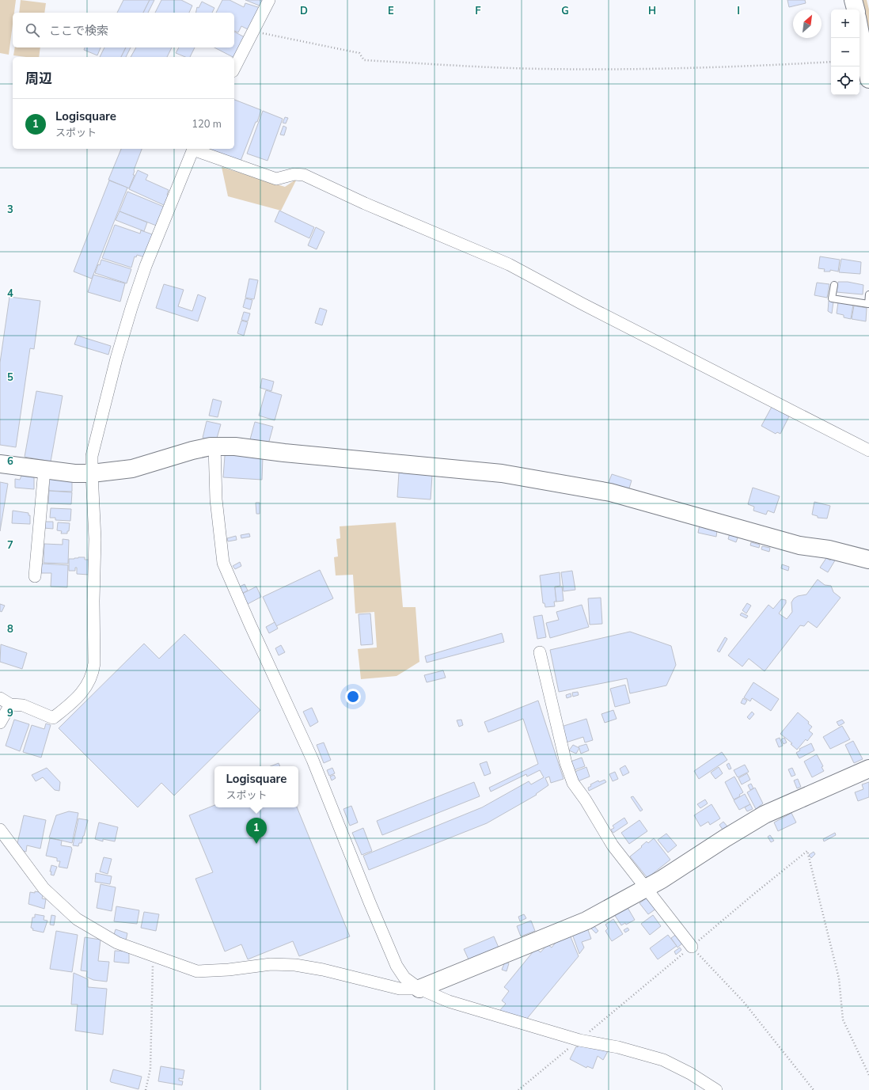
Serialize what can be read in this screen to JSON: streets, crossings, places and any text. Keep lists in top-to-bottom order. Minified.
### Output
{"north":"top right","page":{"map_buttons":["+","−"],"search":"ここで検索","heading":"周辺","list":[{"mark":"1","name":"Logisquare","note":"スポット","value":"120 m"}],"popup":["Logisquare","スポット"],"pins":"1"},"grid":{"columns":["D","E","F","G","H","I"],"rows":["3","4","5","6","7","8","9"]}}
